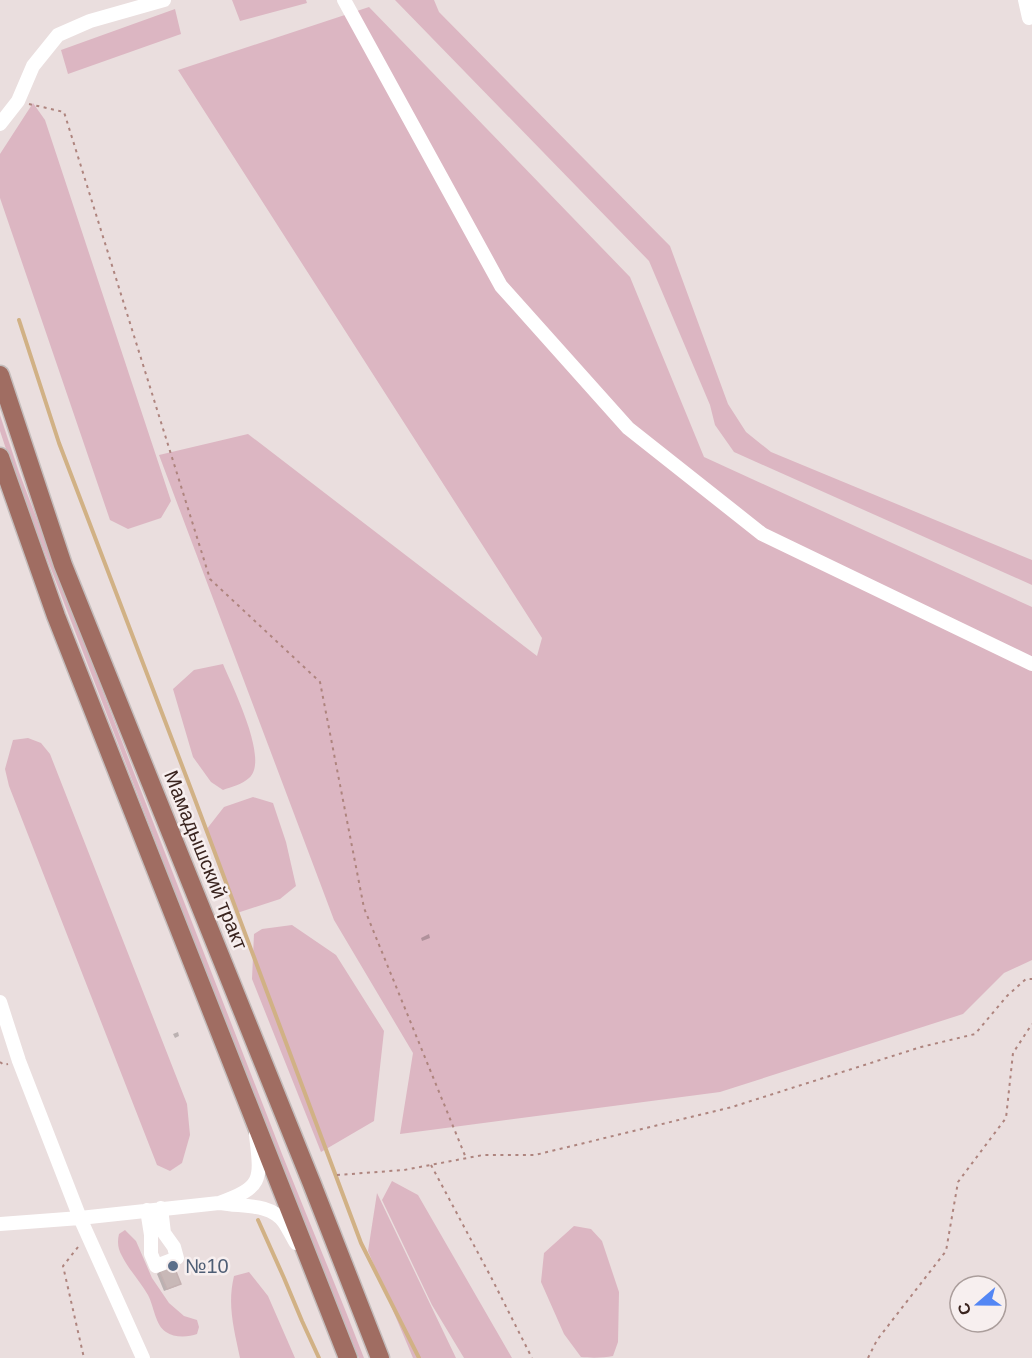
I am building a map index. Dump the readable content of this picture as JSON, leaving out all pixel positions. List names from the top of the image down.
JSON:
{
  "streets": {
    "main road": ["Мамадышский тракт"]
  },
  "places": ["№10"],
  "north": "left"
}
